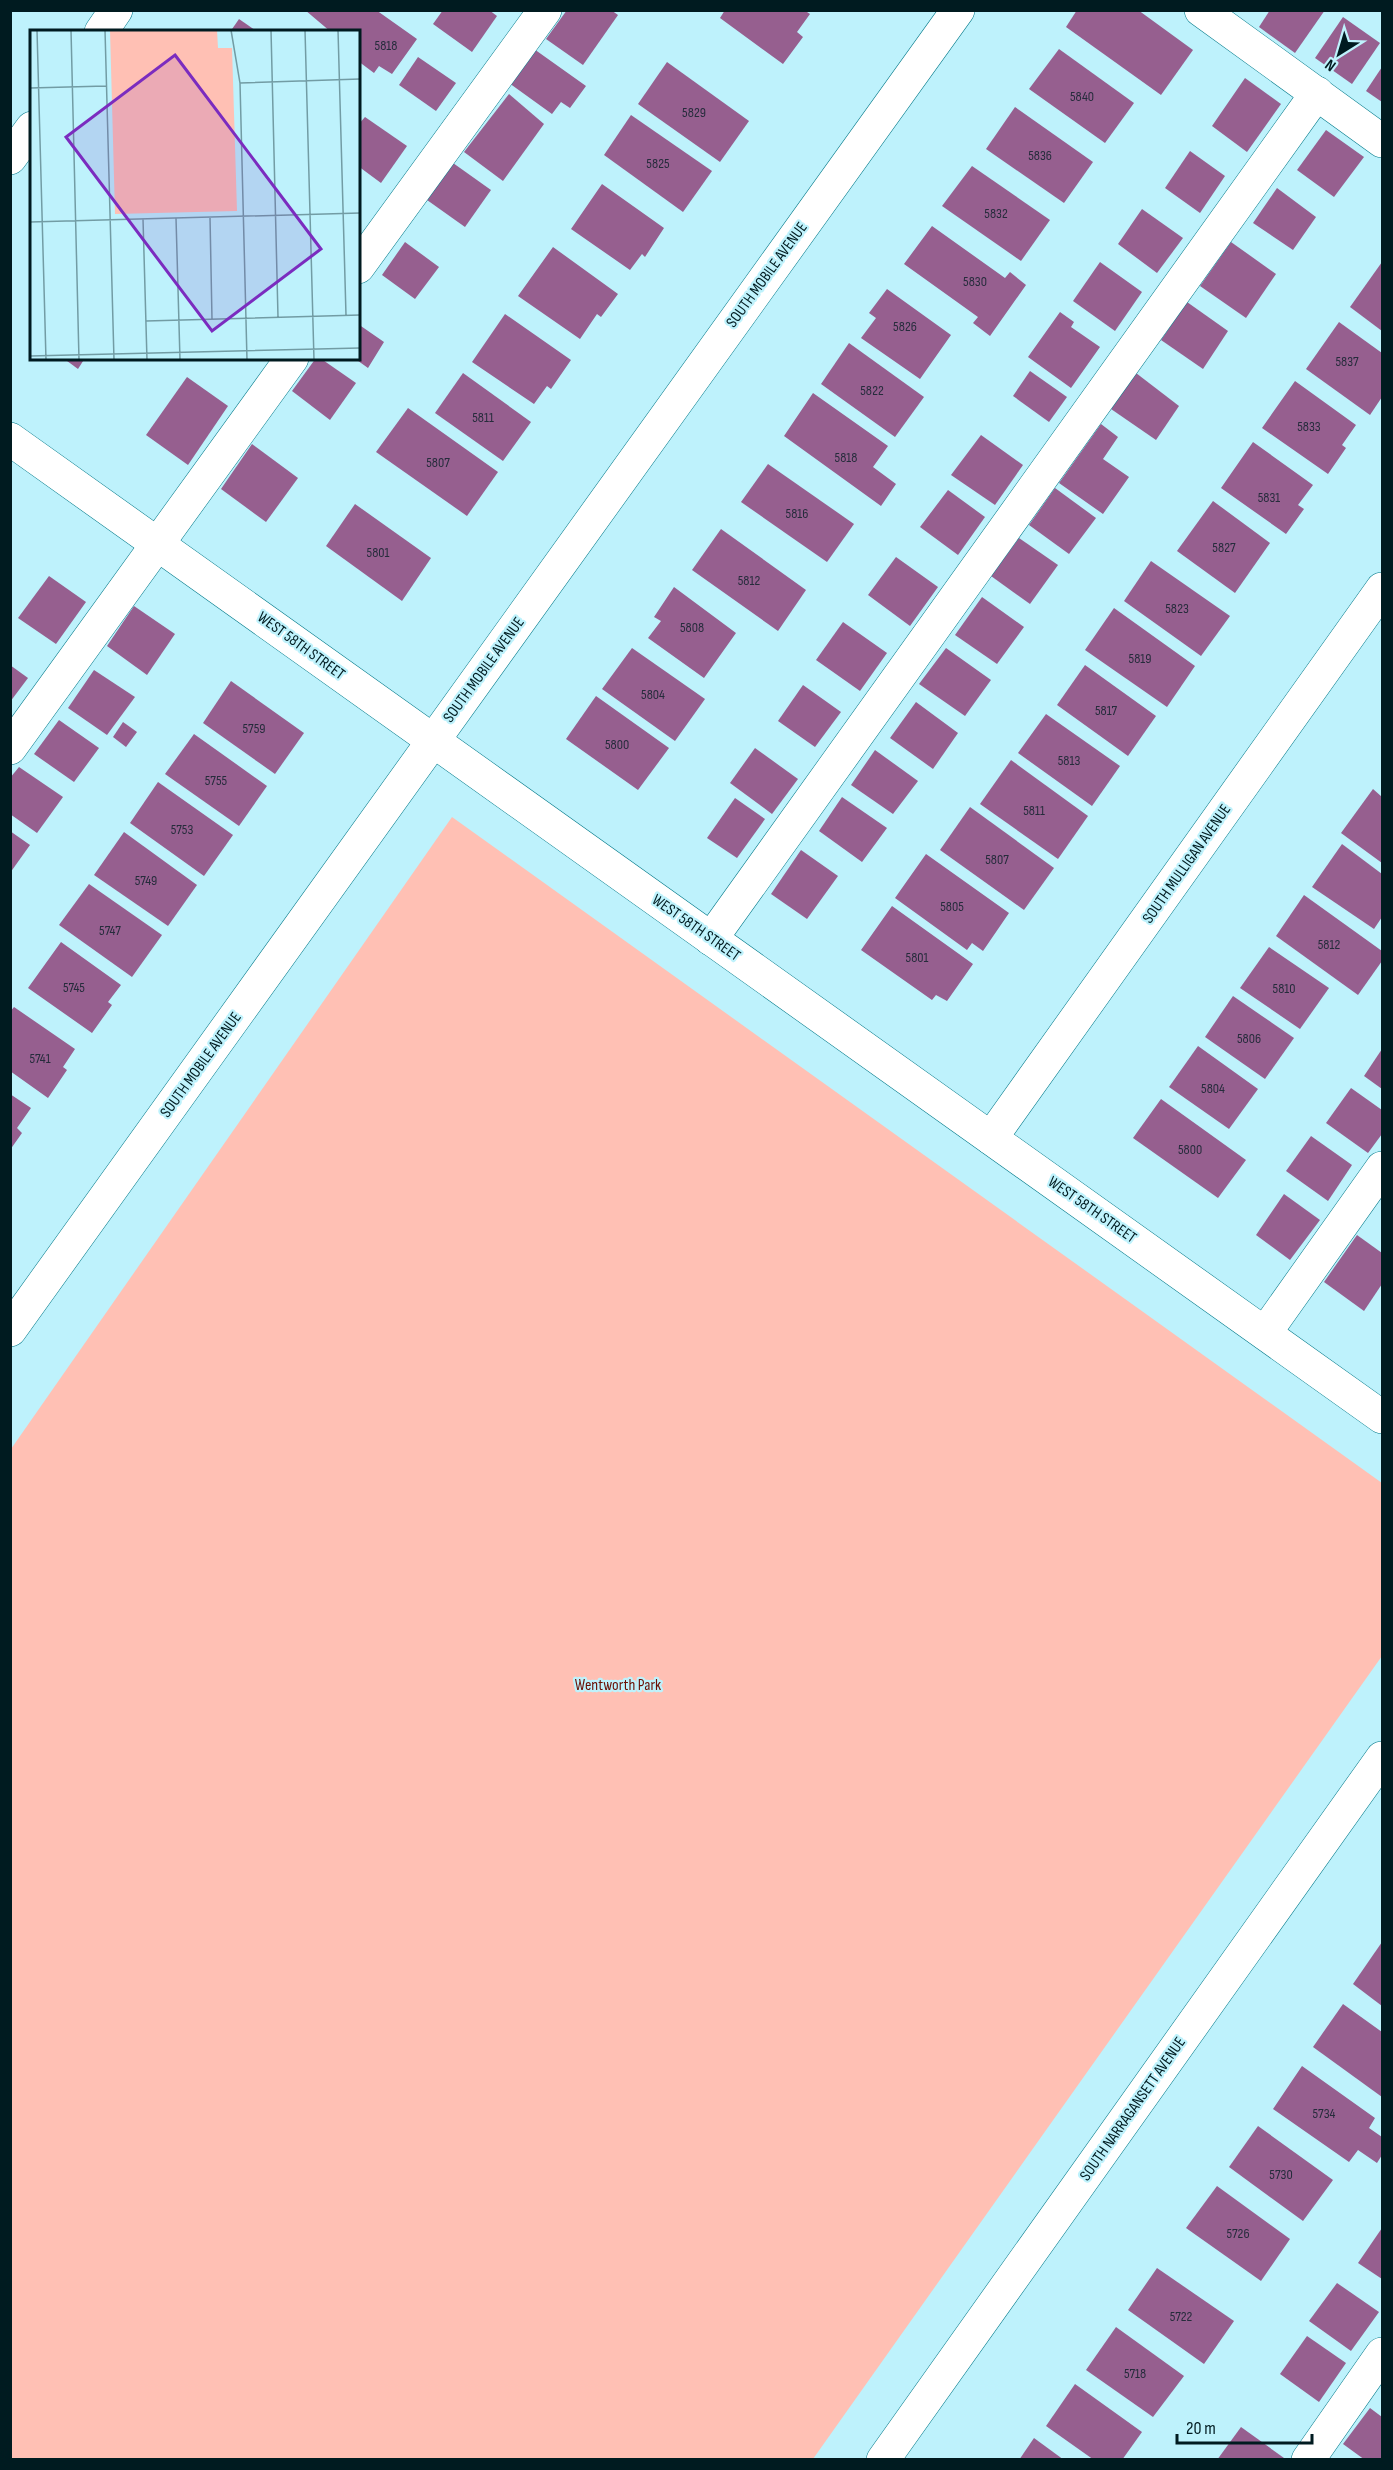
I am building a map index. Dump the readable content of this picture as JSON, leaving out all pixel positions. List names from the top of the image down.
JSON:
{
  "streets": {
    "street": [
      "SOUTH MOBILE AVENUE",
      "WEST 58TH STREET",
      "SOUTH MULLIGAN AVENUE",
      "SOUTH NARRAGANSETT AVENUE"
    ]
  },
  "crossings": [
    ["SOUTH MOBILE AVENUE", "WEST 58TH STREET"],
    ["WEST 58TH STREET", "SOUTH MULLIGAN AVENUE"]
  ],
  "parks": ["Wentworth Park"],
  "house_numbers": [
    "5818",
    "5840",
    "5829",
    "5836",
    "5825",
    "5832",
    "5830",
    "5826",
    "5837",
    "5822",
    "5811",
    "5833",
    "5818",
    "5807",
    "5831",
    "5816",
    "5827",
    "5801",
    "5812",
    "5823",
    "5808",
    "5819",
    "5804",
    "5817",
    "5759",
    "5800",
    "5813",
    "5755",
    "5811",
    "5753",
    "5807",
    "5749",
    "5805",
    "5747",
    "5812",
    "5801",
    "5745",
    "5810",
    "5806",
    "5741",
    "5804",
    "5800",
    "5734",
    "5730",
    "5726",
    "5722",
    "5718"
  ],
  "scale_bar": "20 m",
  "north": "bottom left"
}
